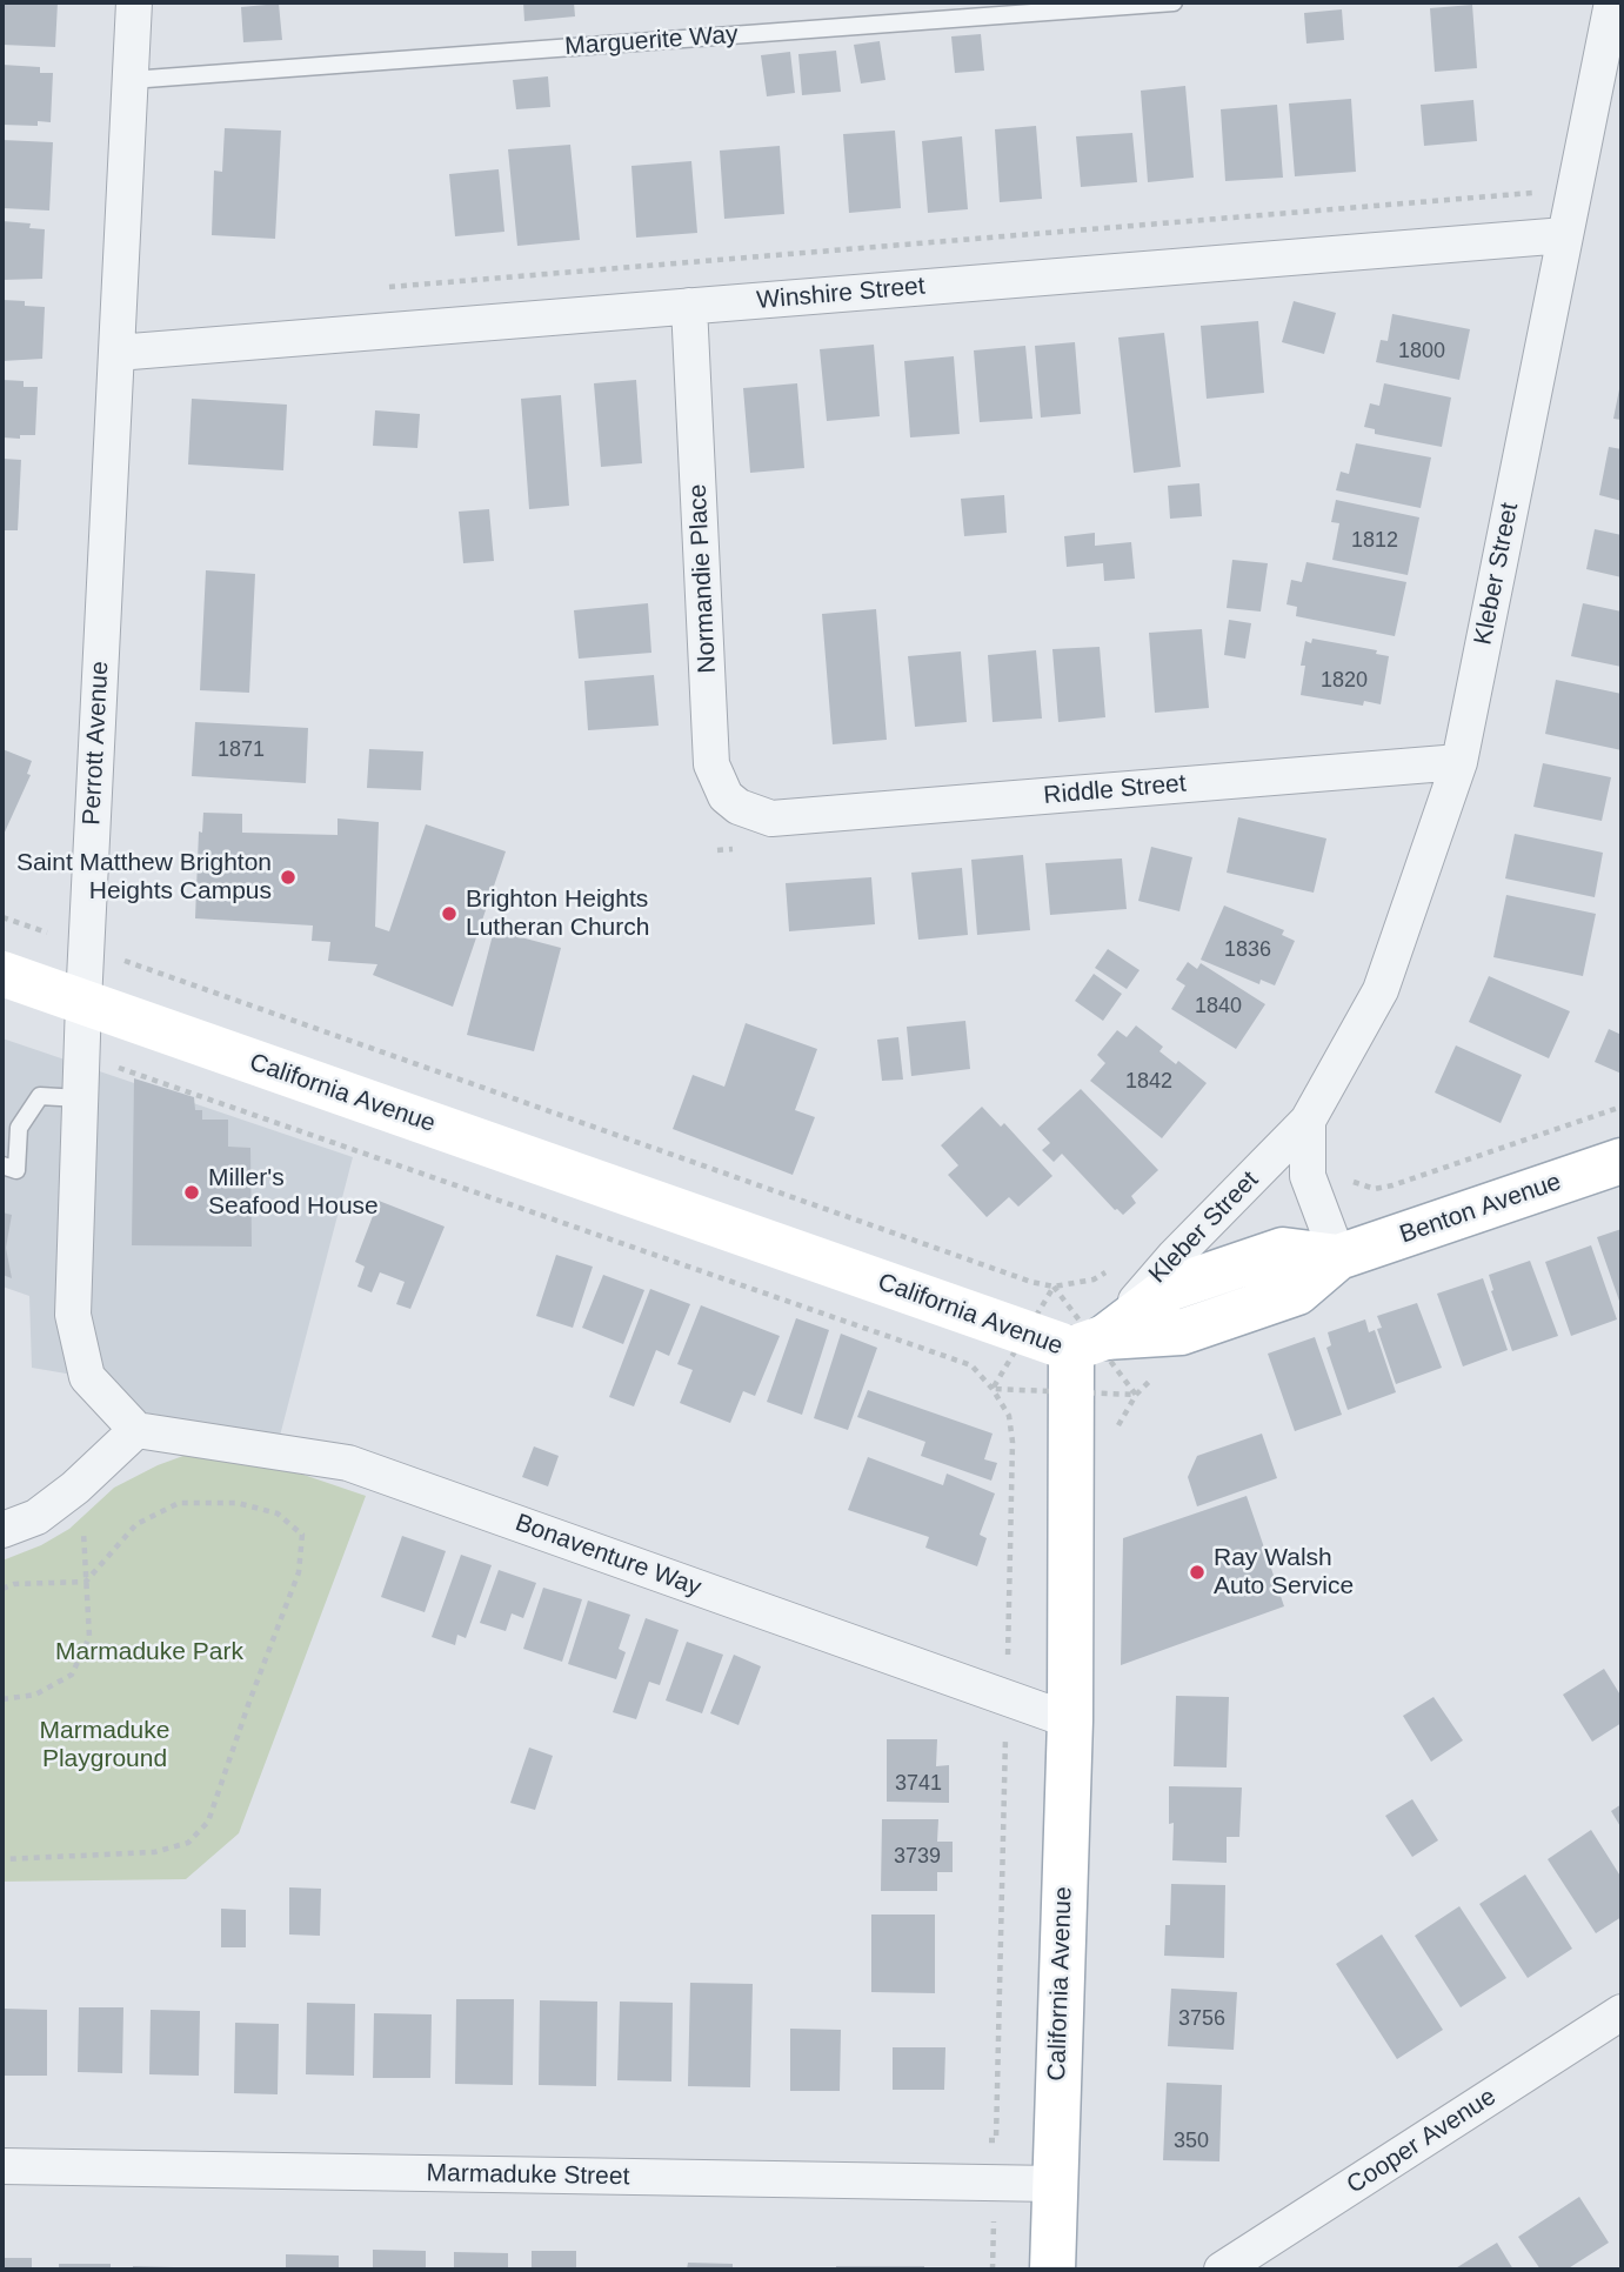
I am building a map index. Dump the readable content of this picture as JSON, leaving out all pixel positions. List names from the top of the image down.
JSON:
{
  "streets": {
    "main road": ["California Avenue", "Benton Avenue"],
    "street": [
      "Winshire Street",
      "Kleber Street",
      "Normandie Place",
      "Perrott Avenue",
      "Riddle Street",
      "Bonaventure Way",
      "Cooper Avenue",
      "Marmaduke Street"
    ],
    "lane": ["Marguerite Way"]
  },
  "crossings": [
    ["Marguerite Way", "Perrott Avenue"],
    ["Winshire Street", "Kleber Street"],
    ["Winshire Street", "Normandie Place"],
    ["Winshire Street", "Perrott Avenue"],
    ["Kleber Street", "Riddle Street"],
    ["Kleber Street", "California Avenue"],
    ["Kleber Street", "Benton Avenue"],
    ["Normandie Place", "Riddle Street"],
    ["Perrott Avenue", "California Avenue"],
    ["Perrott Avenue", "Bonaventure Way"],
    ["California Avenue", "Benton Avenue"],
    ["California Avenue", "Bonaventure Way"],
    ["California Avenue", "Marmaduke Street"]
  ],
  "parks": ["Marmaduke Park", "Marmaduke Playground"],
  "places": [
    "Saint Matthew Brighton Heights Campus",
    "Brighton Heights Lutheran Church",
    "Miller's Seafood House",
    "Ray Walsh Auto Service"
  ],
  "house_numbers": [
    "1800",
    "1812",
    "1820",
    "1871",
    "1836",
    "1840",
    "1842",
    "3741",
    "3739",
    "3756",
    "350"
  ]
}
